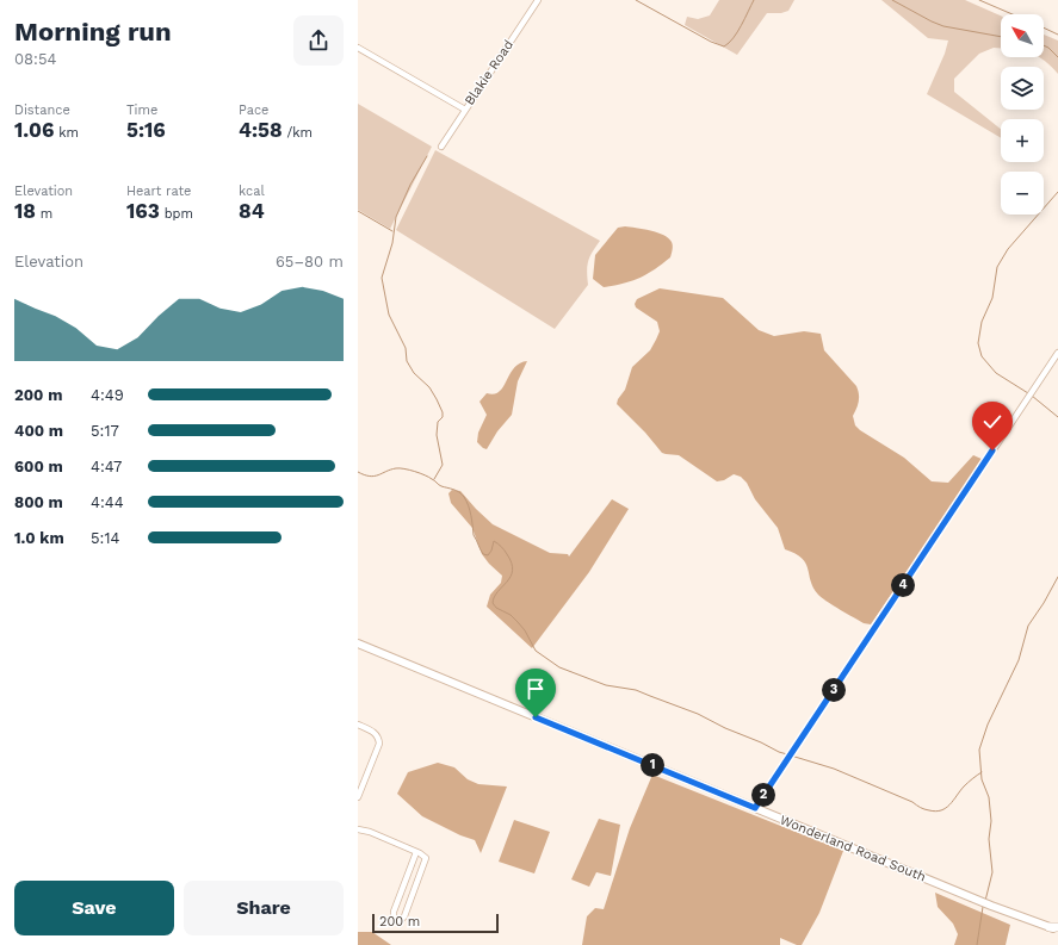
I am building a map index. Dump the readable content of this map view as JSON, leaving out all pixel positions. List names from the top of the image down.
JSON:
{
  "streets": {
    "main road": ["Wonderland Road South"],
    "street": ["Blakie Road"]
  },
  "scale_bar": "200 m",
  "north": "top left",
  "page": {
    "heading": ["Morning run", "08:54"],
    "map_buttons": ["+", "−"],
    "stats": [
      ["Distance", "1.06 km"],
      ["Time", "5:16"],
      ["Pace", "4:58 /km"],
      ["Elevation", "18 m"],
      ["Heart rate", "163 bpm"],
      ["kcal", "84"]
    ],
    "chart": ["Elevation", "65–80 m"],
    "list": [
      {
        "name": "200 m",
        "note": "4:49"
      },
      {
        "name": "400 m",
        "note": "5:17"
      },
      {
        "name": "600 m",
        "note": "4:47"
      },
      {
        "name": "800 m",
        "note": "4:44"
      },
      {
        "name": "1.0 km",
        "note": "5:14"
      }
    ],
    "pins": [
      "4",
      "3",
      "1",
      "2"
    ],
    "buttons": ["Save", "Share"],
    "scale": "200 m"
  }
}
